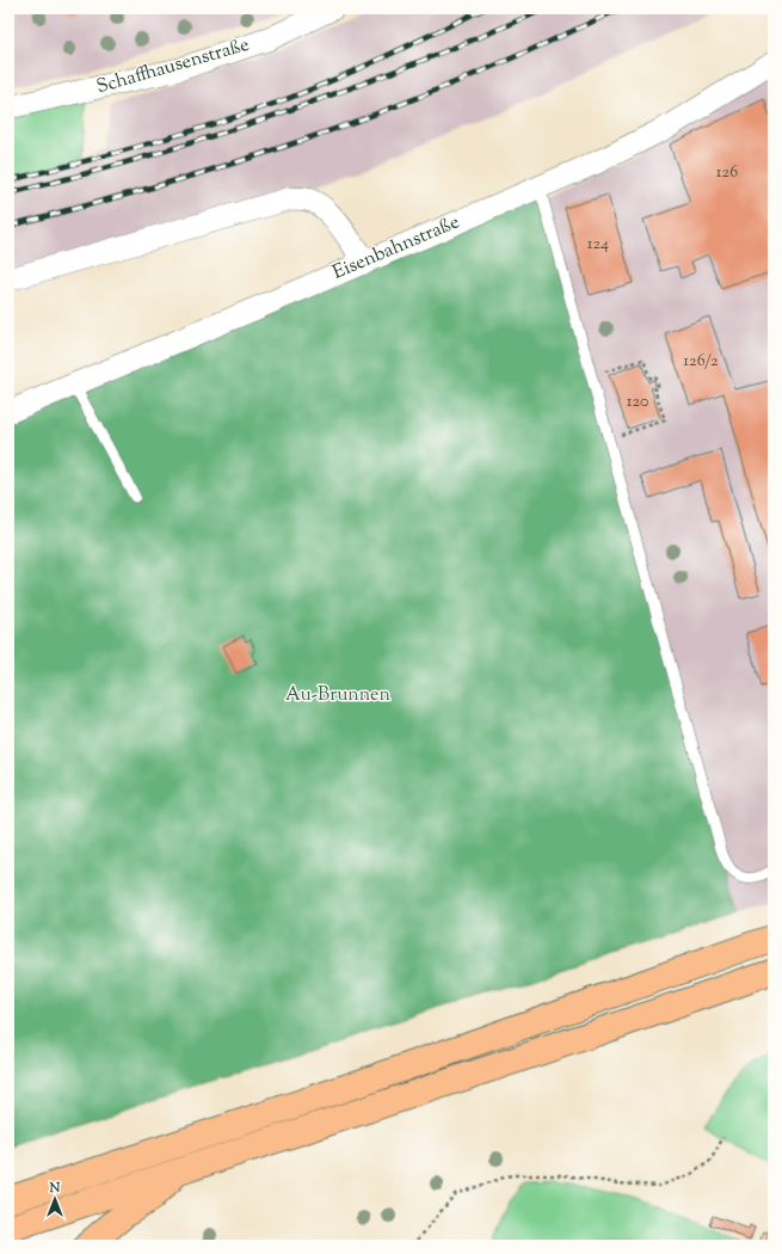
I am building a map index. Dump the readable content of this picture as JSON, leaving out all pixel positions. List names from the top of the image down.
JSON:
{
  "streets": {
    "street": ["Schaffhausenstraße", "Eisenbahnstraße"]
  },
  "parks": ["Au-Brunnen"],
  "house_numbers": [
    "126",
    "124",
    "126/2",
    "120"
  ],
  "north": "top"
}
